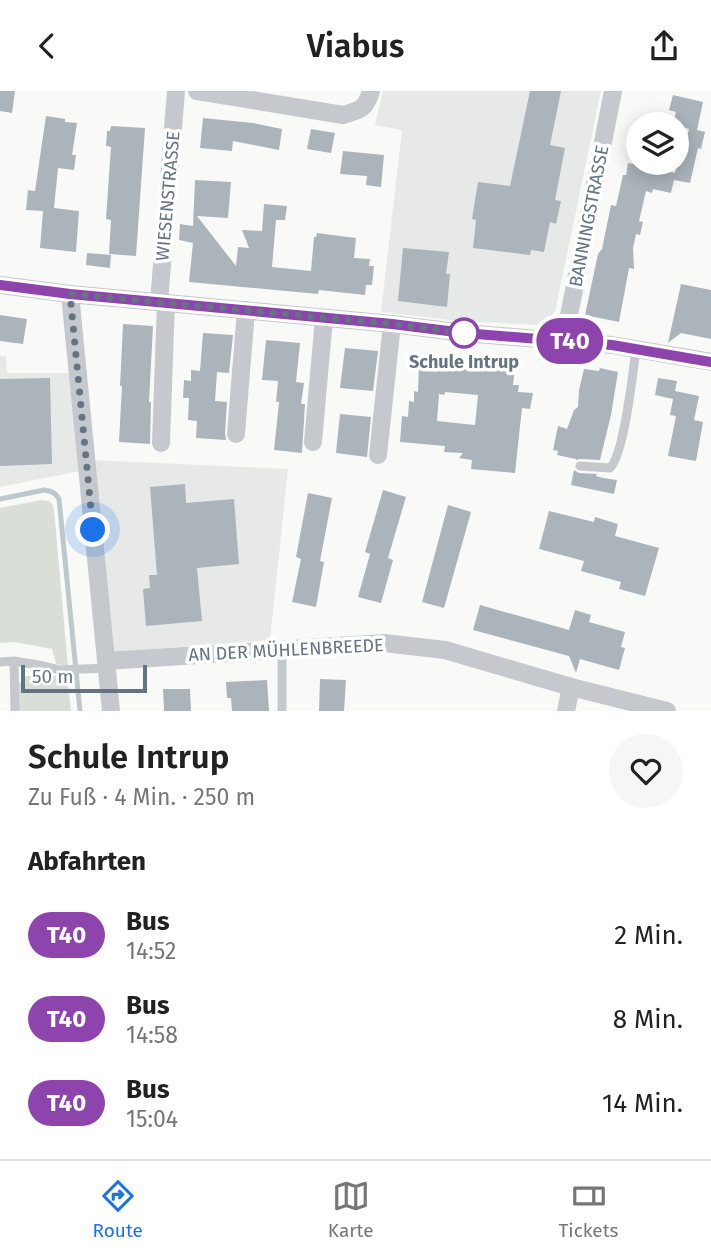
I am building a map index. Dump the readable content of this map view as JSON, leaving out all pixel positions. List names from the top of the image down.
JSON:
{
  "streets": {
    "street": ["WIESENSTRASSE", "BANNINGSTRASSE", "AN DER MÜHLENBREEDE"]
  },
  "places": ["Schule Intrup"],
  "lines": ["bus line T40"],
  "scale_bar": "50 m",
  "page": {
    "header": "Viabus",
    "on_map": "T40",
    "scale": "50 m",
    "heading": [
      ["Schule Intrup", "Zu Fuß · 4 Min. · 250 m"],
      "Abfahrten"
    ],
    "list": [
      {
        "mark": "T40",
        "name": "Bus",
        "note": "14:52",
        "value": "2 Min."
      },
      {
        "mark": "T40",
        "name": "Bus",
        "note": "14:58",
        "value": "8 Min."
      },
      {
        "mark": "T40",
        "name": "Bus",
        "note": "15:04",
        "value": "14 Min."
      }
    ],
    "tabs": ["Route", "Karte", "Tickets"]
  }
}
